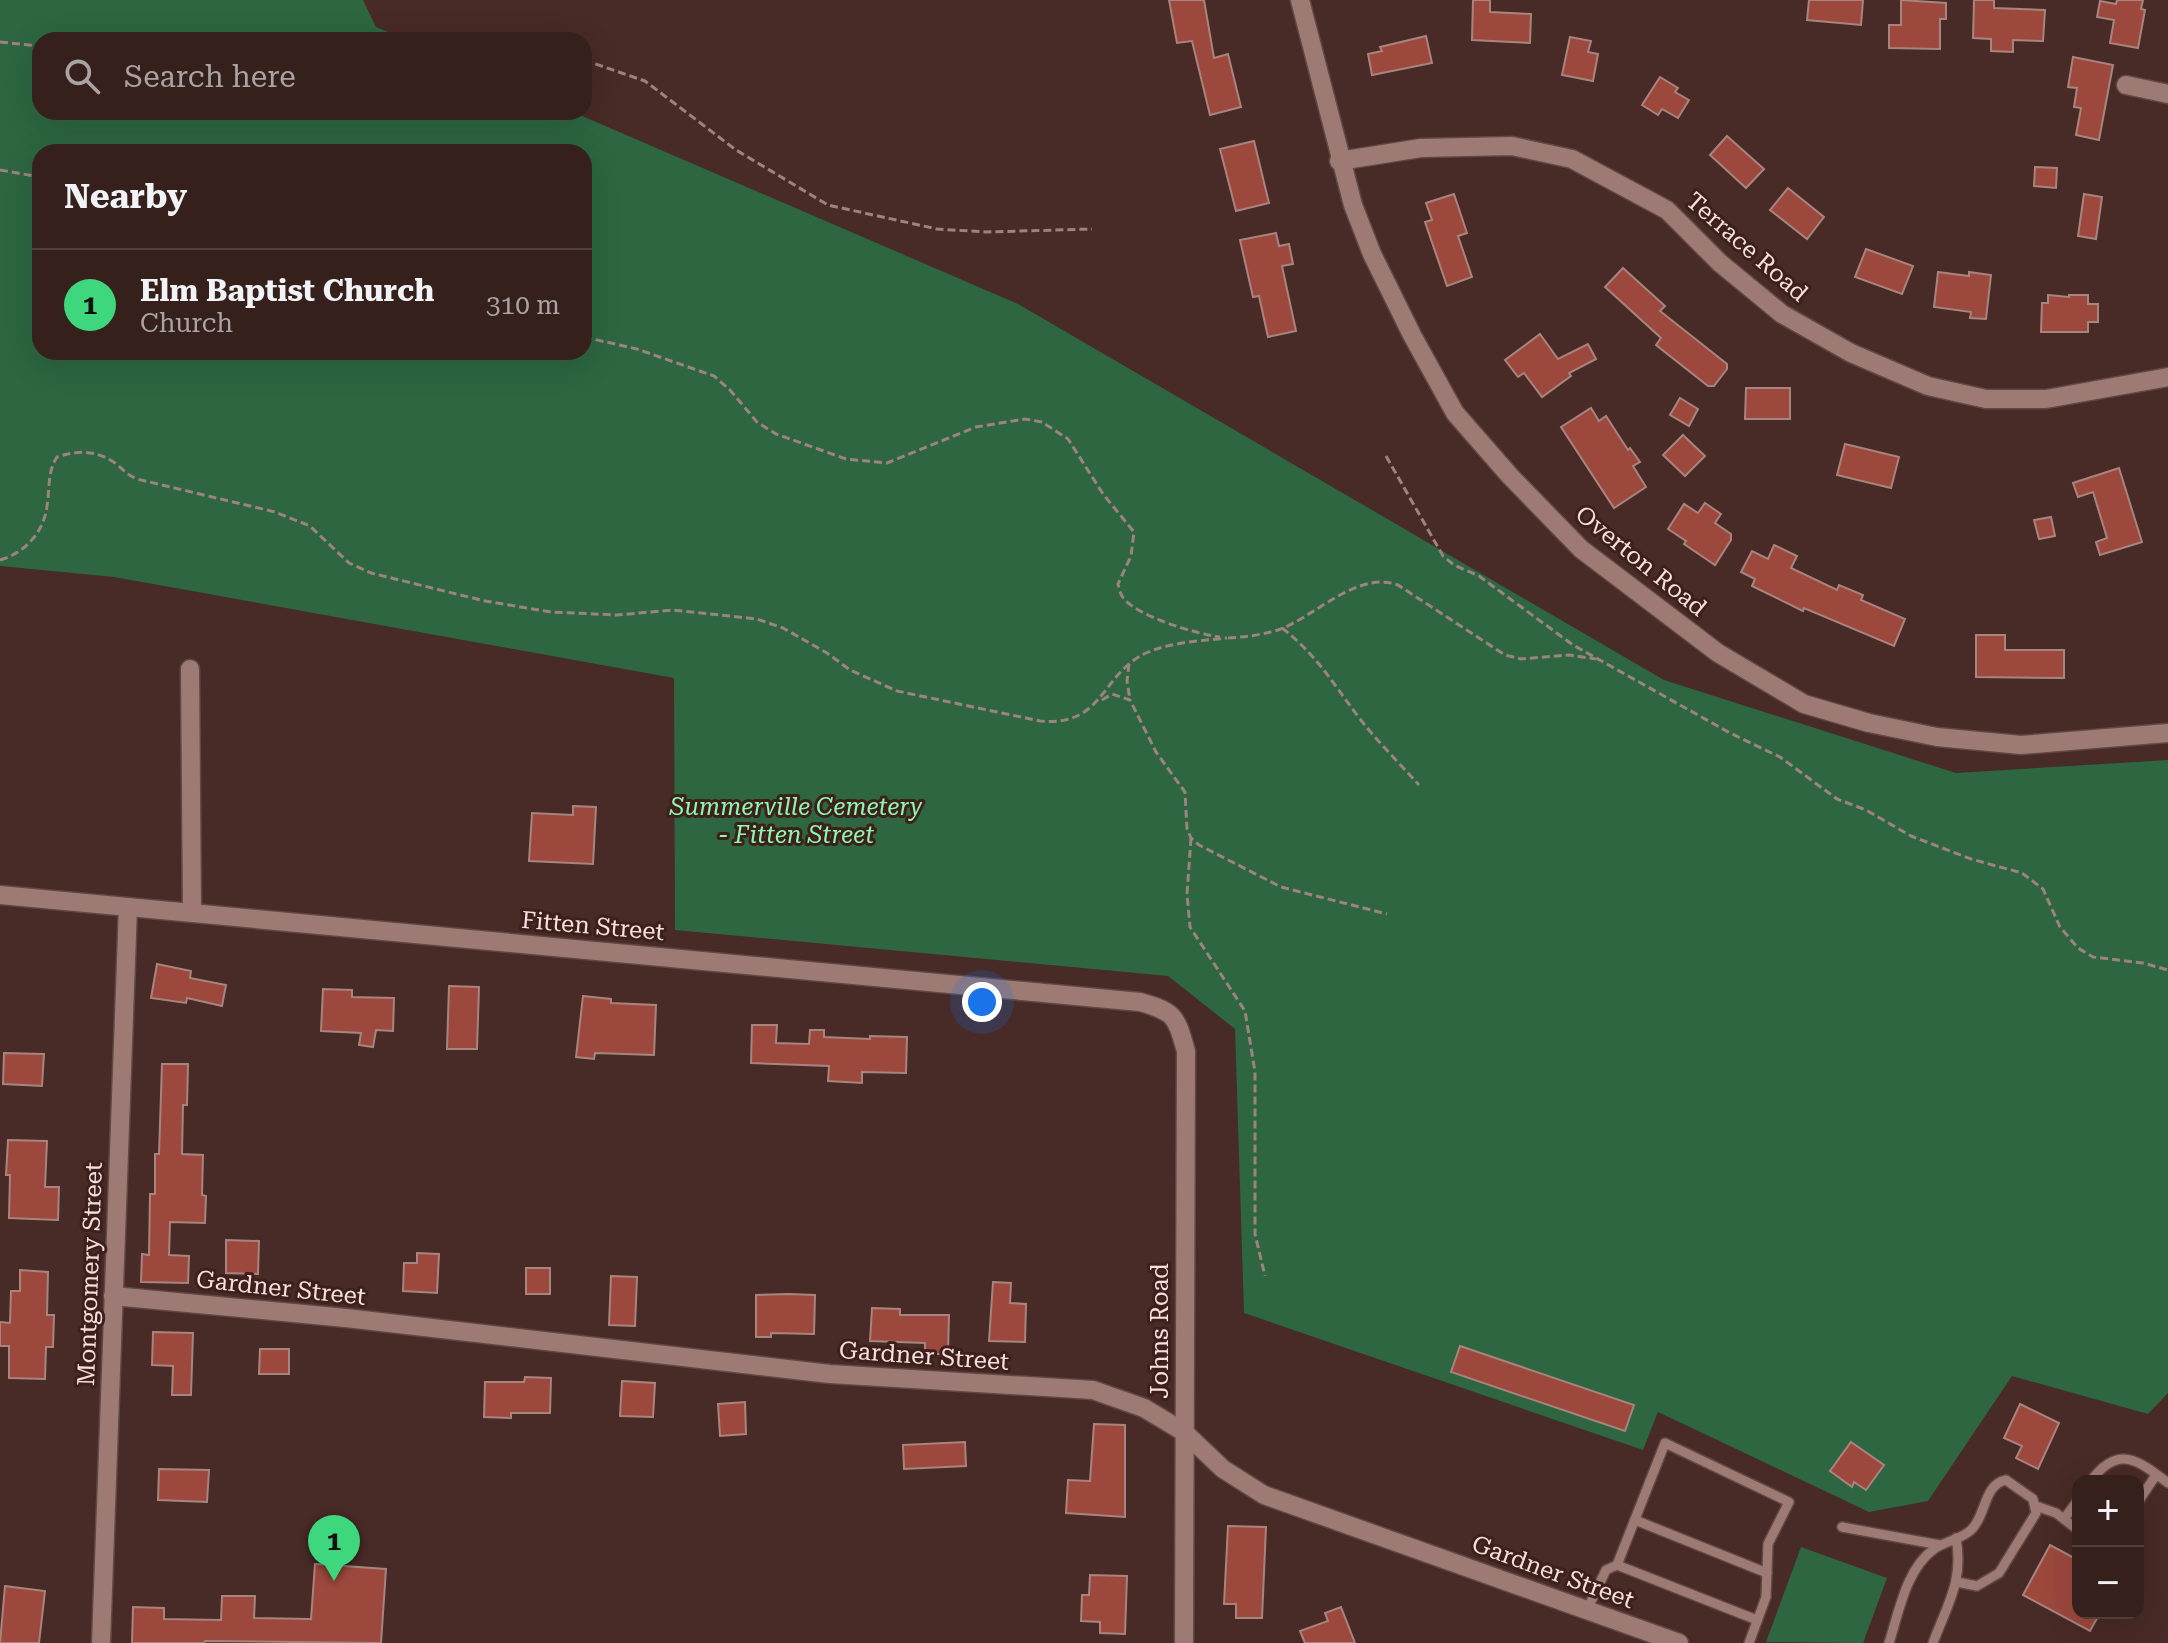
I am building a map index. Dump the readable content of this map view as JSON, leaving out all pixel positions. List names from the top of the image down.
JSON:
{
  "streets": {
    "street": [
      "Terrace Road",
      "Overton Road",
      "Fitten Street",
      "Montgomery Street",
      "Gardner Street",
      "Johns Road"
    ]
  },
  "crossings": [
    ["Terrace Road", "Overton Road"],
    ["Fitten Street", "Montgomery Street"],
    ["Fitten Street", "Johns Road"],
    ["Montgomery Street", "Gardner Street"],
    ["Gardner Street", "Johns Road"]
  ],
  "parks": ["Summerville Cemetery - Fitten Street"],
  "page": {
    "search": "Search here",
    "heading": "Nearby",
    "list": [
      {
        "mark": "1",
        "name": "Elm Baptist Church",
        "note": "Church",
        "value": "310 m"
      }
    ],
    "map_buttons": ["+", "−"],
    "pins": "1"
  }
}
